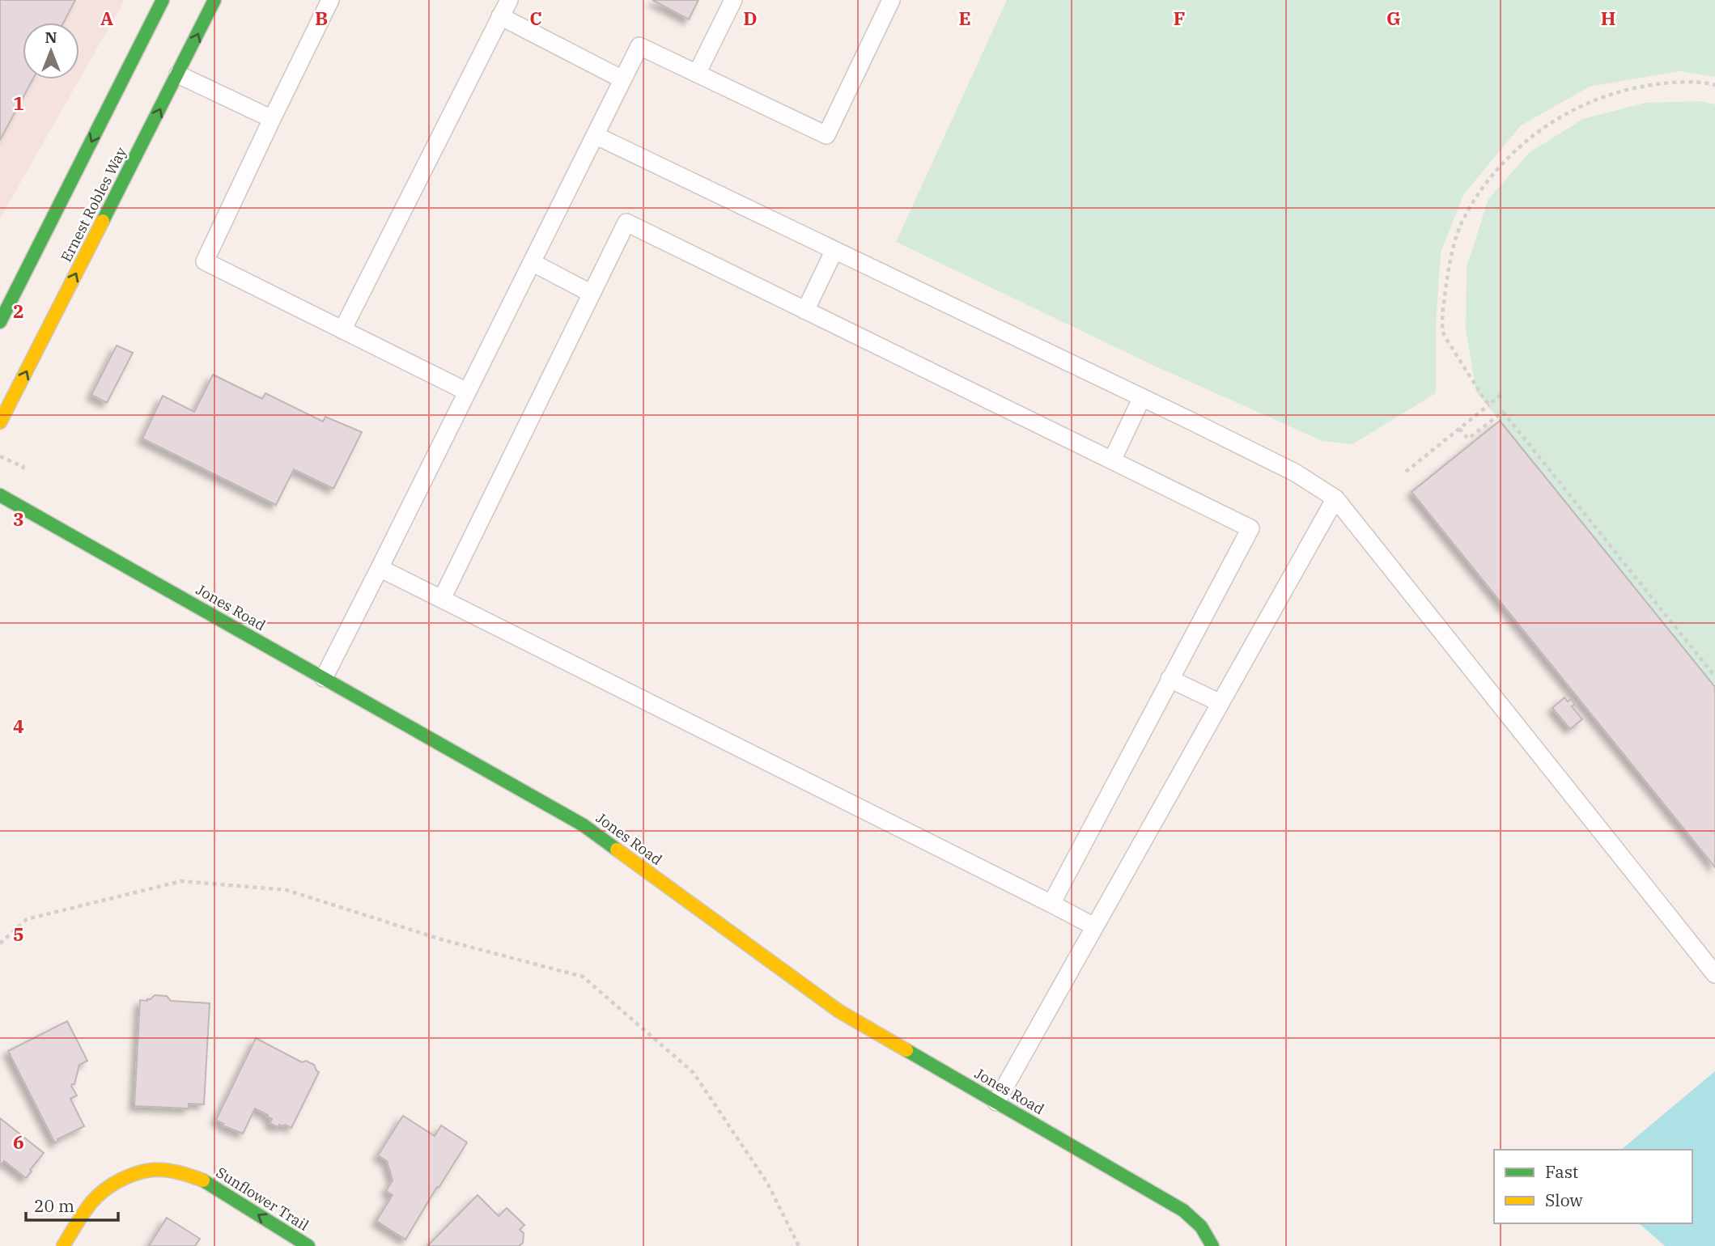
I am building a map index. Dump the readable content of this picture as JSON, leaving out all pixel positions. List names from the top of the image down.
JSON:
{
  "streets": {
    "street": ["Ernest Robles Way", "Jones Road", "Sunflower Trail"]
  },
  "one_way": ["Sunflower Trail"],
  "legend": ["Fast", "Slow"],
  "scale_bar": "20 m",
  "north": "top",
  "grid": {
    "columns": [
      "A",
      "B",
      "C",
      "D",
      "E",
      "F",
      "G",
      "H"
    ],
    "rows": [
      "1",
      "2",
      "3",
      "4",
      "5",
      "6"
    ]
  }
}
